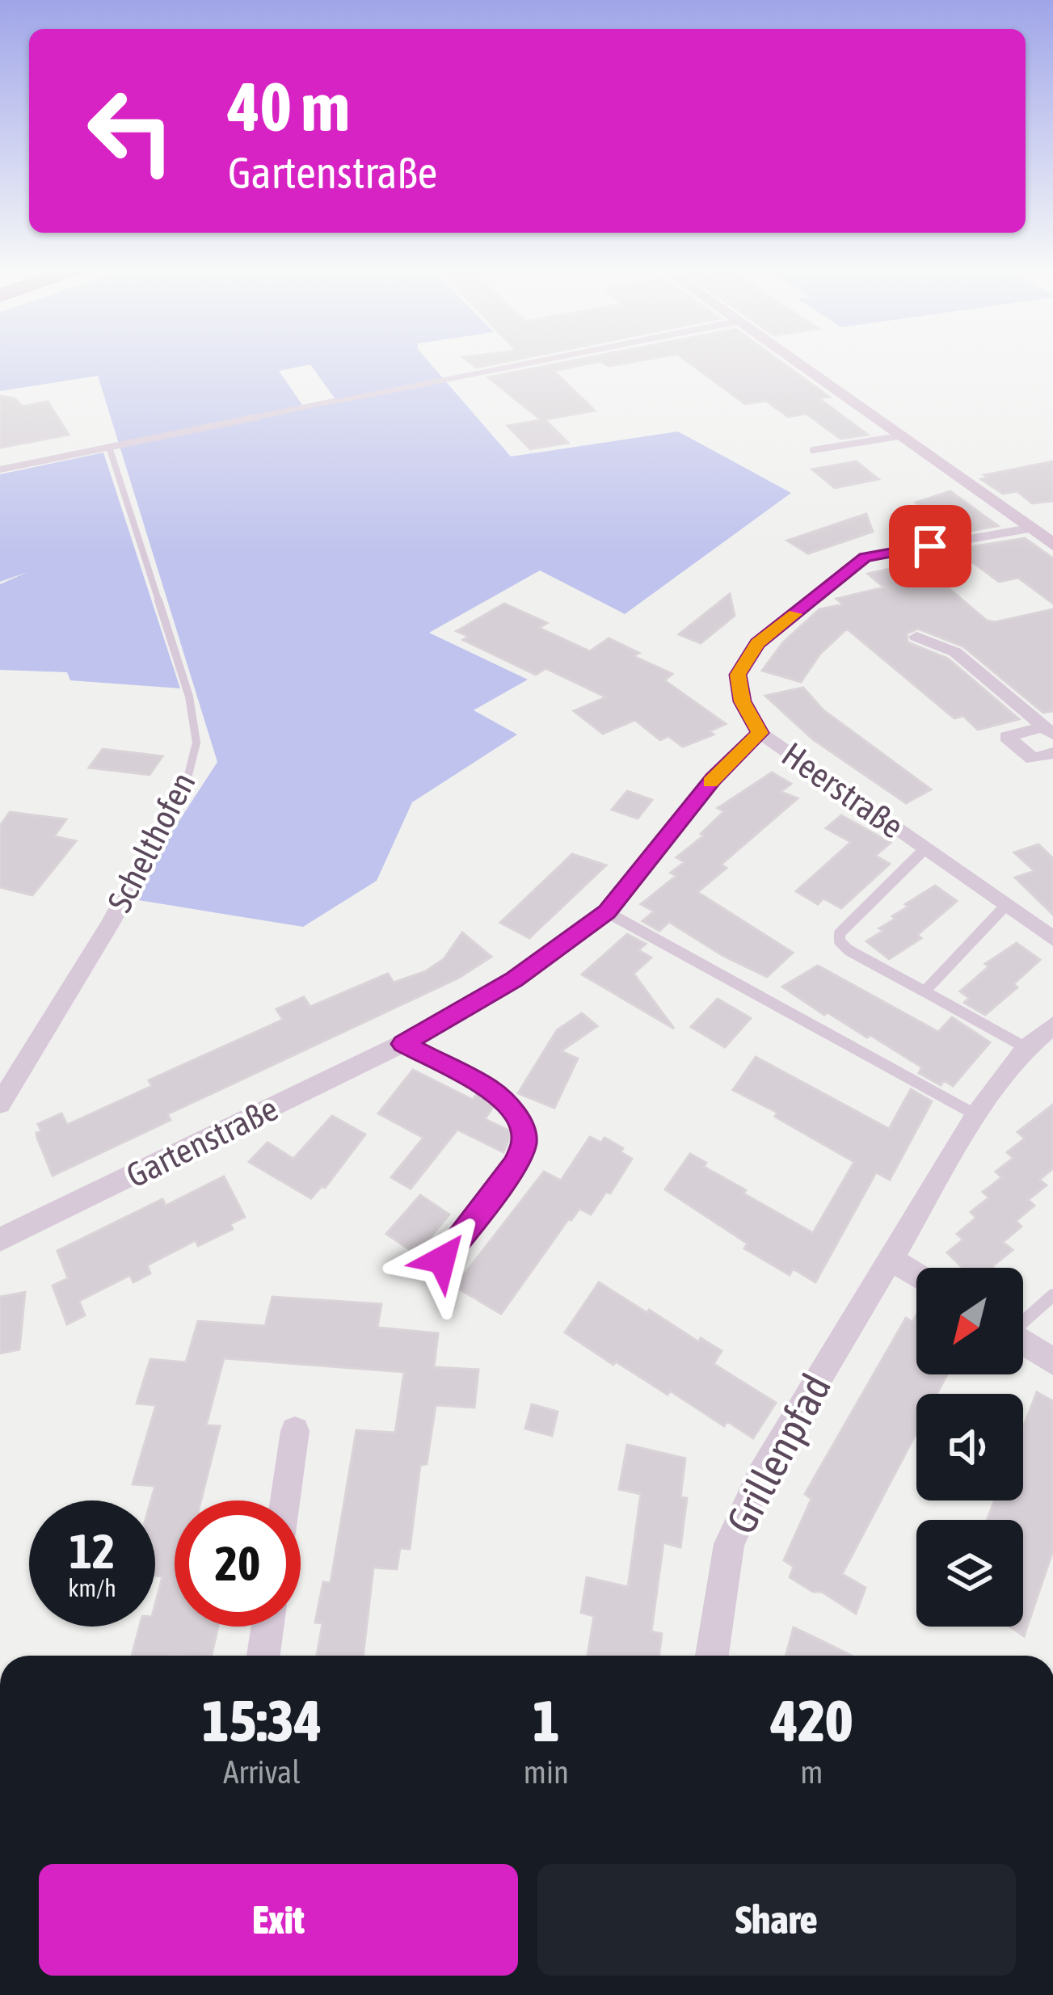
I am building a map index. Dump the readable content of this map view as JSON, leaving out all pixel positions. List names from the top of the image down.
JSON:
{
  "streets": {
    "street": [
      "Heerstraße",
      "Schelthofen",
      "Gartenstraße",
      "Grillenpfad"
    ]
  },
  "crossings": [
    ["Heerstraße", "Gartenstraße"],
    ["Heerstraße", "Grillenpfad"]
  ],
  "north": "bottom left",
  "page": {
    "turn": ["40 m", "Gartenstraße"],
    "speed": "12 km/h",
    "limit": "20",
    "eta": [
      "15:34",
      "Arrival",
      "1",
      "min",
      "420",
      "m"
    ],
    "buttons": ["Exit", "Share"]
  }
}
